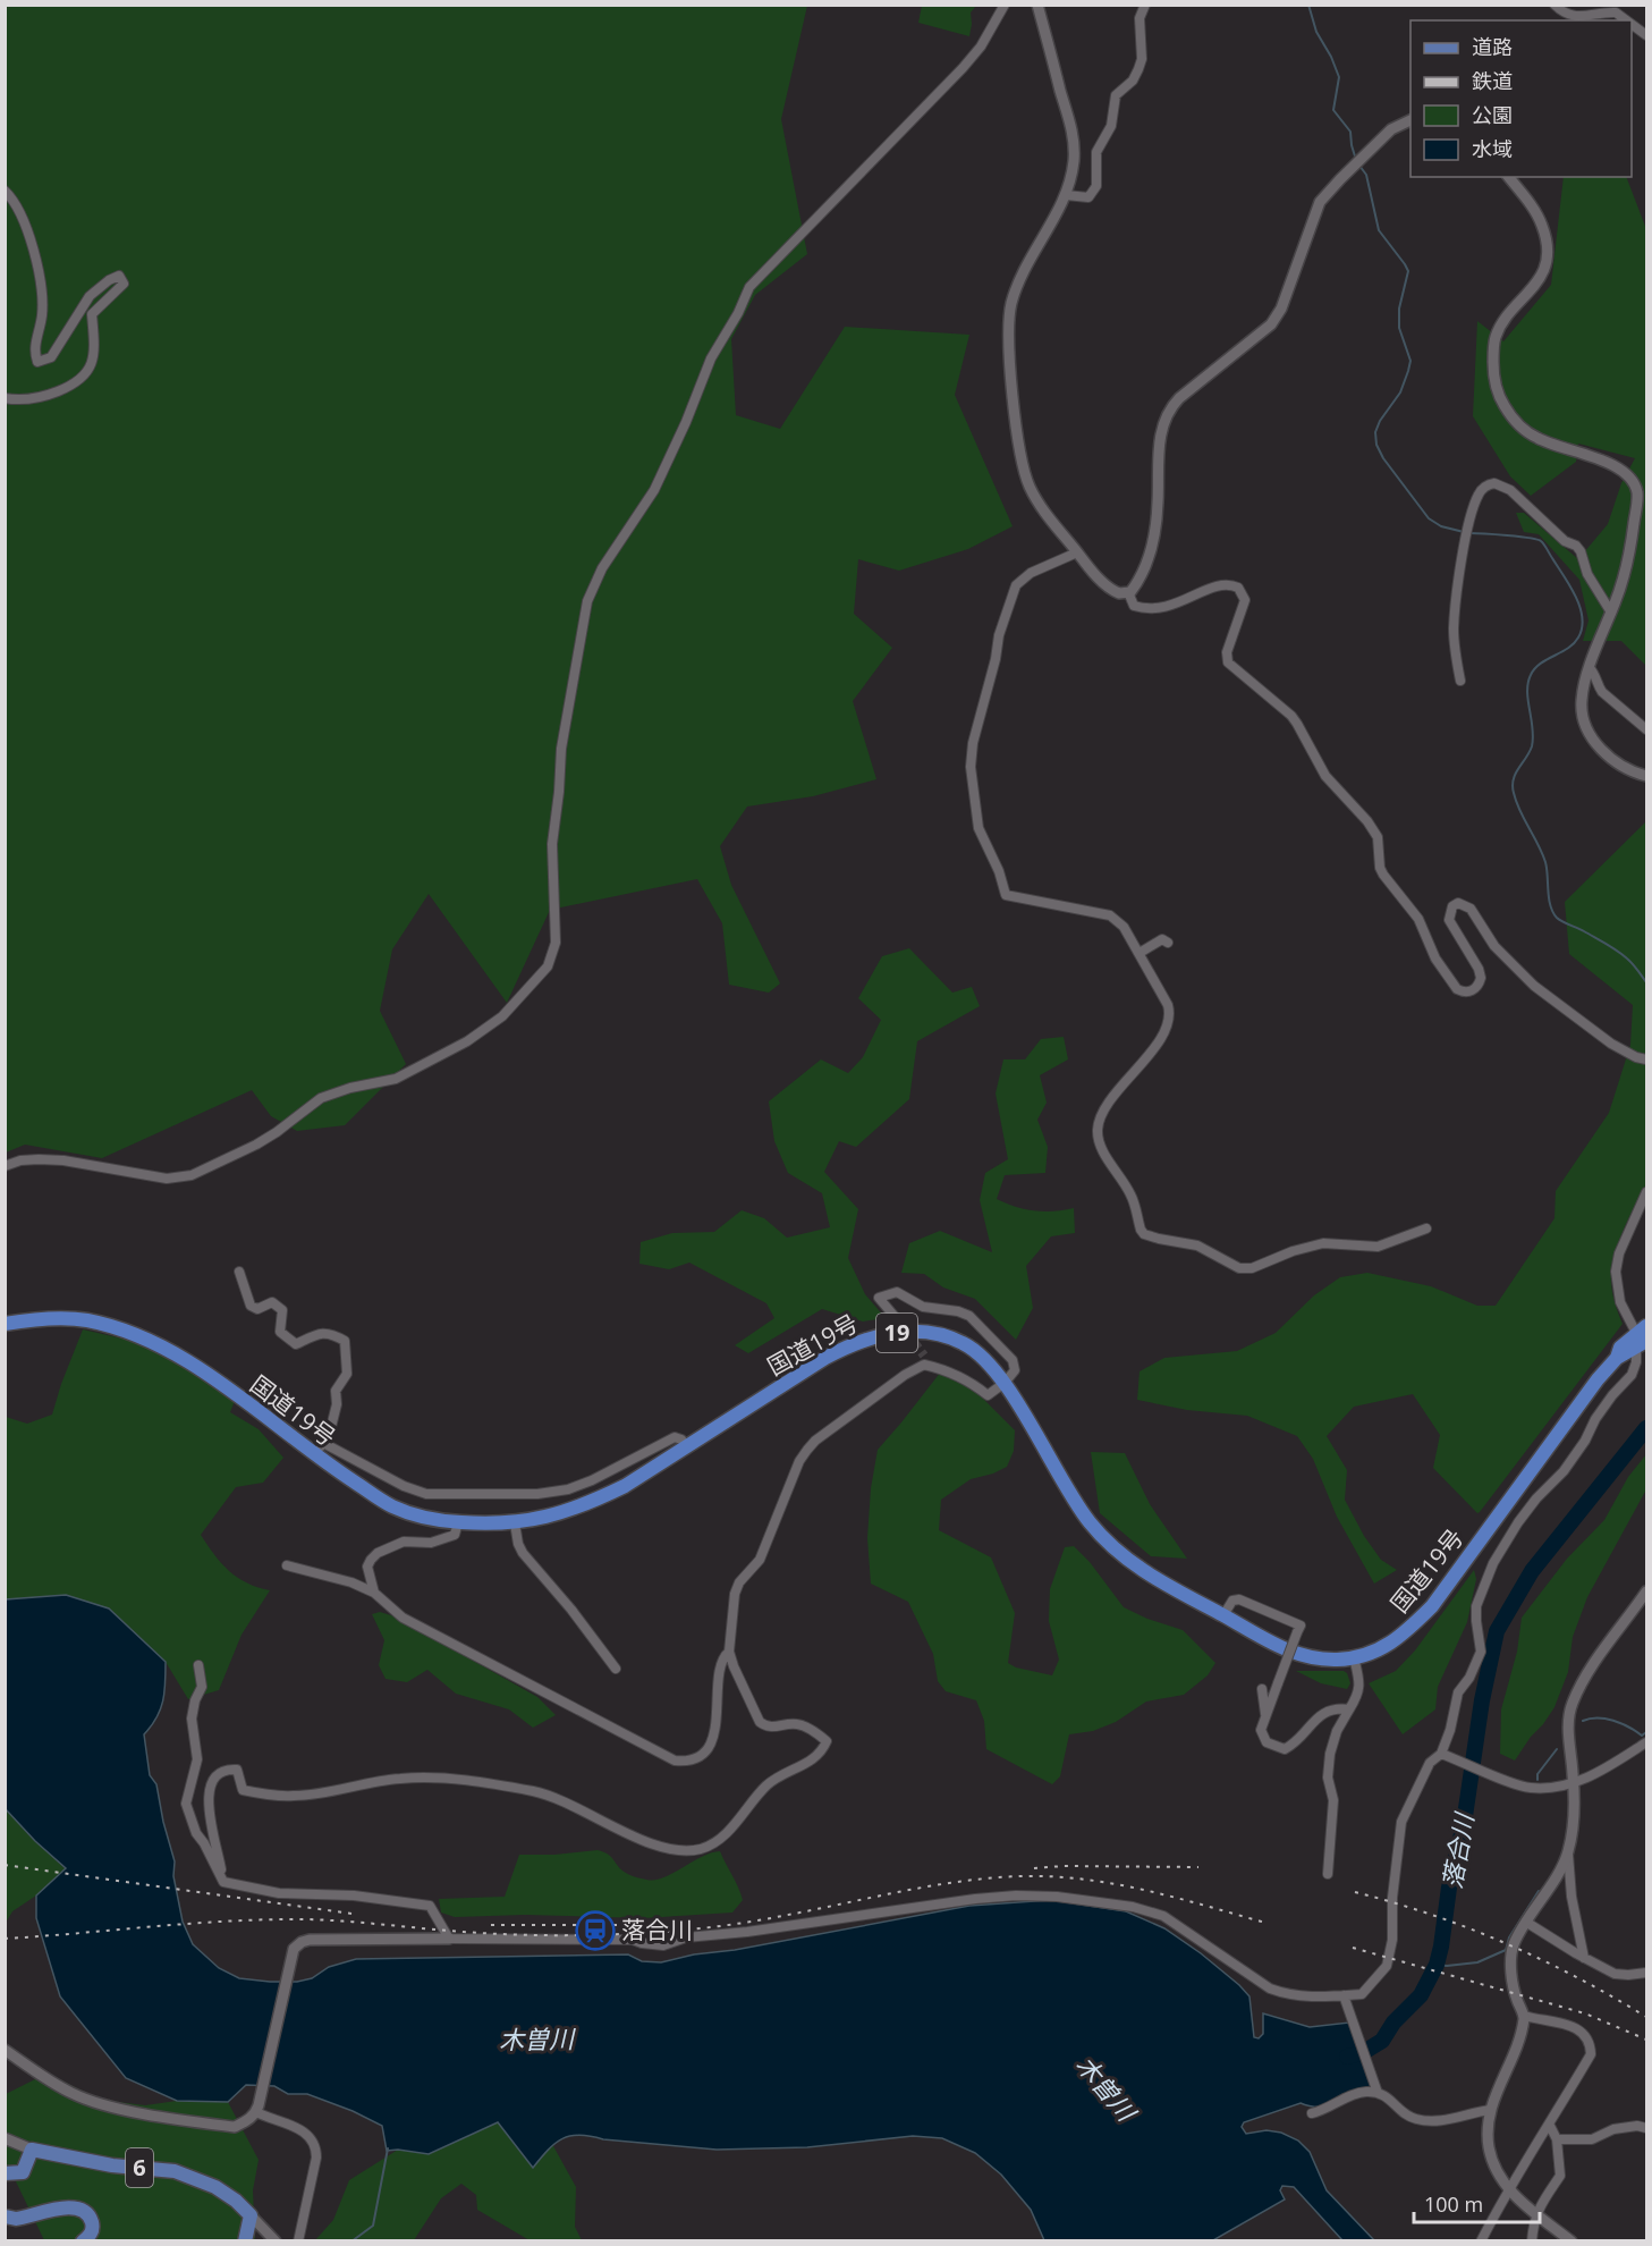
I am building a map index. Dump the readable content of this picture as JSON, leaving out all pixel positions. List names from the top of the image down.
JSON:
{
  "streets": {
    "highway": ["19", "国道19号"],
    "main road": ["6"]
  },
  "water": ["落合川", "木曽川"],
  "places": {
    "station": ["落合川"]
  },
  "legend": [
    "道路",
    "鉄道",
    "公園",
    "水域"
  ],
  "scale_bar": "100 m"
}
